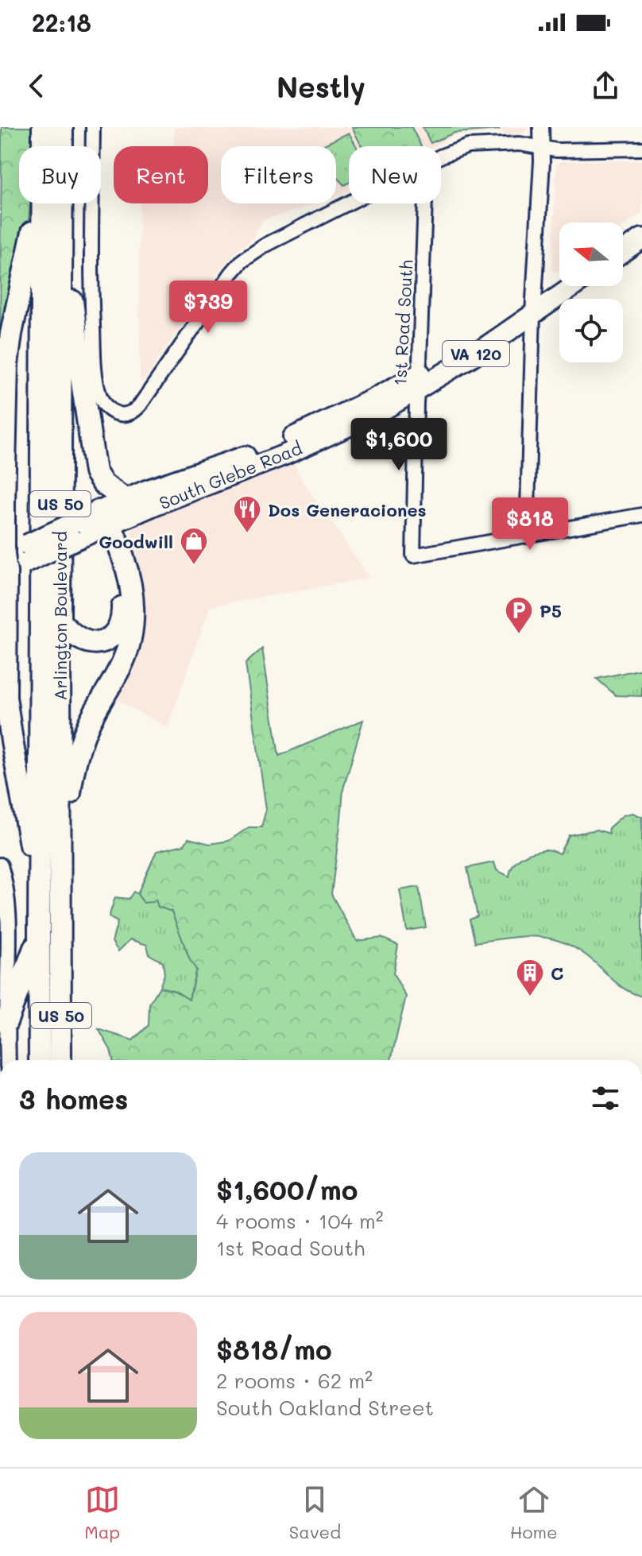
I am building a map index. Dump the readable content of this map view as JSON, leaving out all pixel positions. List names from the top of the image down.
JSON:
{
  "streets": {
    "highway": ["US 50", "Arlington Boulevard"],
    "main road": ["VA 120", "South Glebe Road"],
    "street": ["1st Road South"]
  },
  "crossings": [
    ["1st Road South", "South Glebe Road"]
  ],
  "places": {
    "restaurant": ["Dos Generaciones"],
    "shop": ["Goodwill"],
    "parking": ["P5"],
    "building": ["C"]
  },
  "north": "left",
  "page": {
    "status": "22:18",
    "header": "Nestly",
    "chip": [
      "Buy",
      "Rent",
      "Filters",
      "New"
    ],
    "price": ["$739", "$1,600", "$818"],
    "heading": "3 homes",
    "list": [
      {
        "name": "$1,600/mo",
        "note": "4 rooms · 104 m² · 1st Road South"
      },
      {
        "name": "$818/mo",
        "note": "2 rooms · 62 m² · South Oakland Street"
      }
    ],
    "tabs": ["Map", "Saved", "Home"]
  }
}
